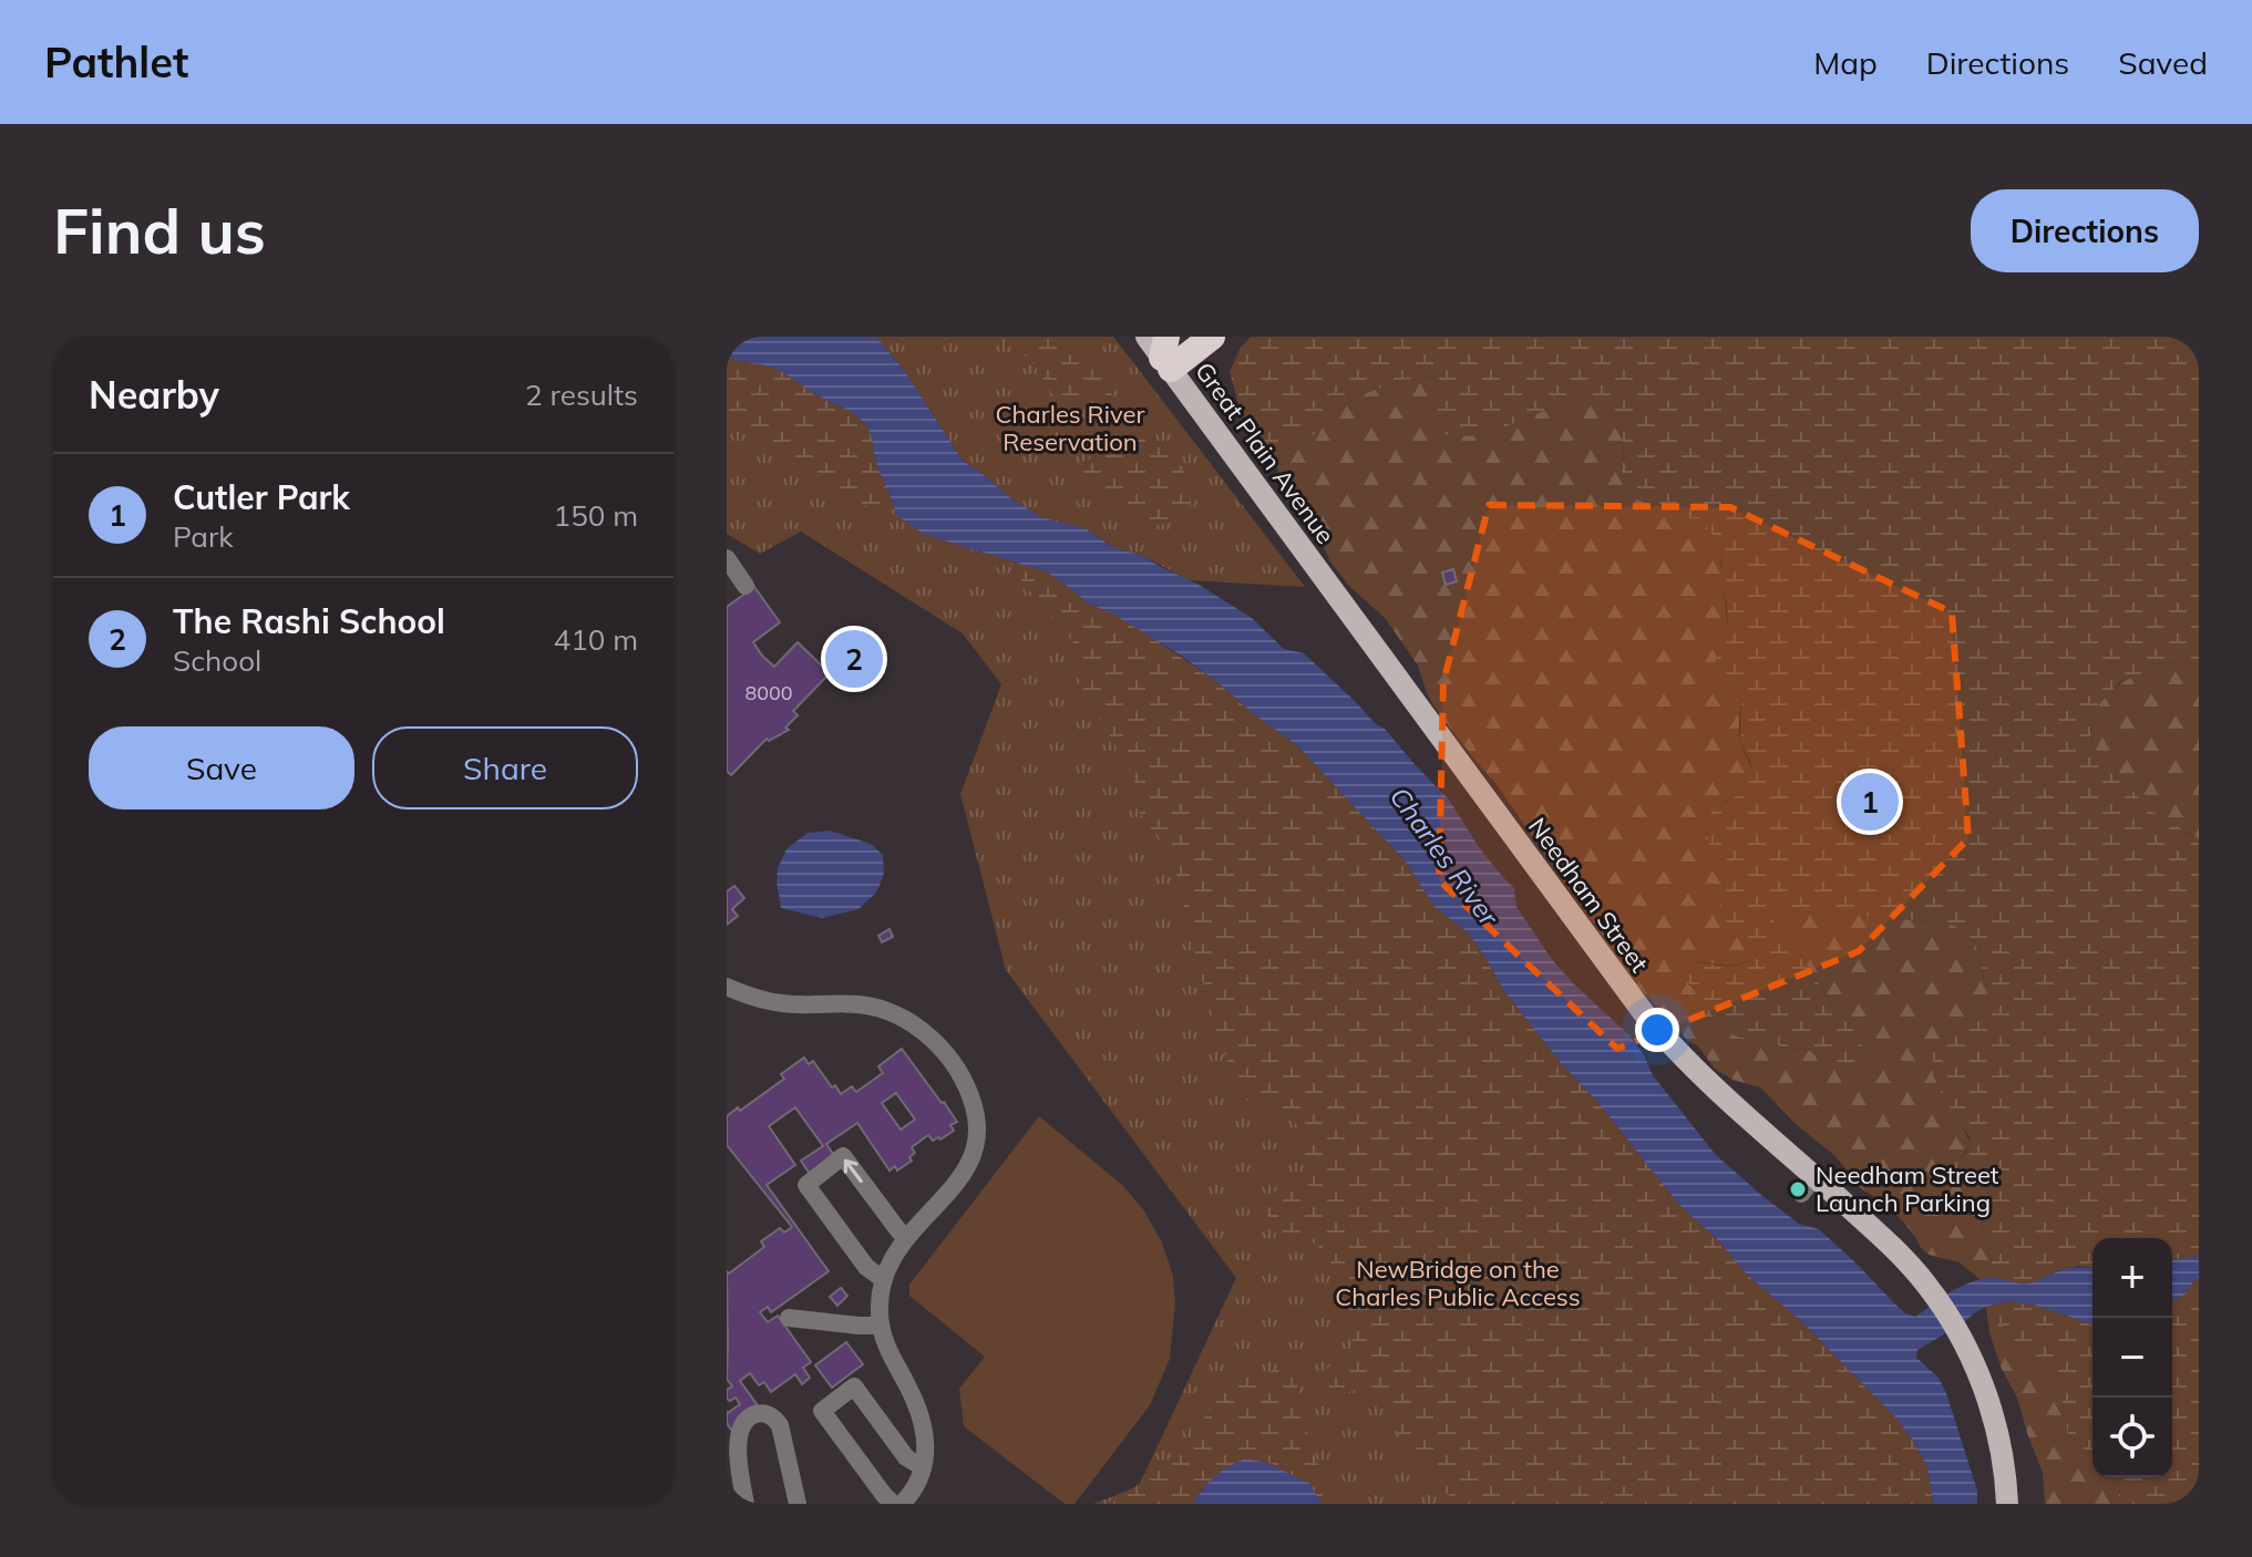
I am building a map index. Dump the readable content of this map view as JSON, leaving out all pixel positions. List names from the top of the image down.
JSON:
{
  "streets": {
    "main road": ["Great Plain Avenue", "Needham Street"]
  },
  "crossings": [
    ["Great Plain Avenue", "Needham Street"]
  ],
  "water": ["Charles River"],
  "parks": ["Charles River Reservation", "NewBridge on the Charles Public Access"],
  "places": ["Needham Street Launch Parking"],
  "house_numbers": ["8000"],
  "page": {
    "header": "Pathlet",
    "nav": ["Map", "Directions", "Saved"],
    "buttons": [
      "Directions",
      ["Save", "Share"]
    ],
    "title": "Find us",
    "heading": ["Nearby", "2 results"],
    "list": [
      {
        "mark": "1",
        "name": "Cutler Park",
        "note": "Park",
        "value": "150 m"
      },
      {
        "mark": "2",
        "name": "The Rashi School",
        "note": "School",
        "value": "410 m"
      }
    ],
    "pins": ["2", "1"],
    "map_buttons": ["+", "−"]
  }
}
